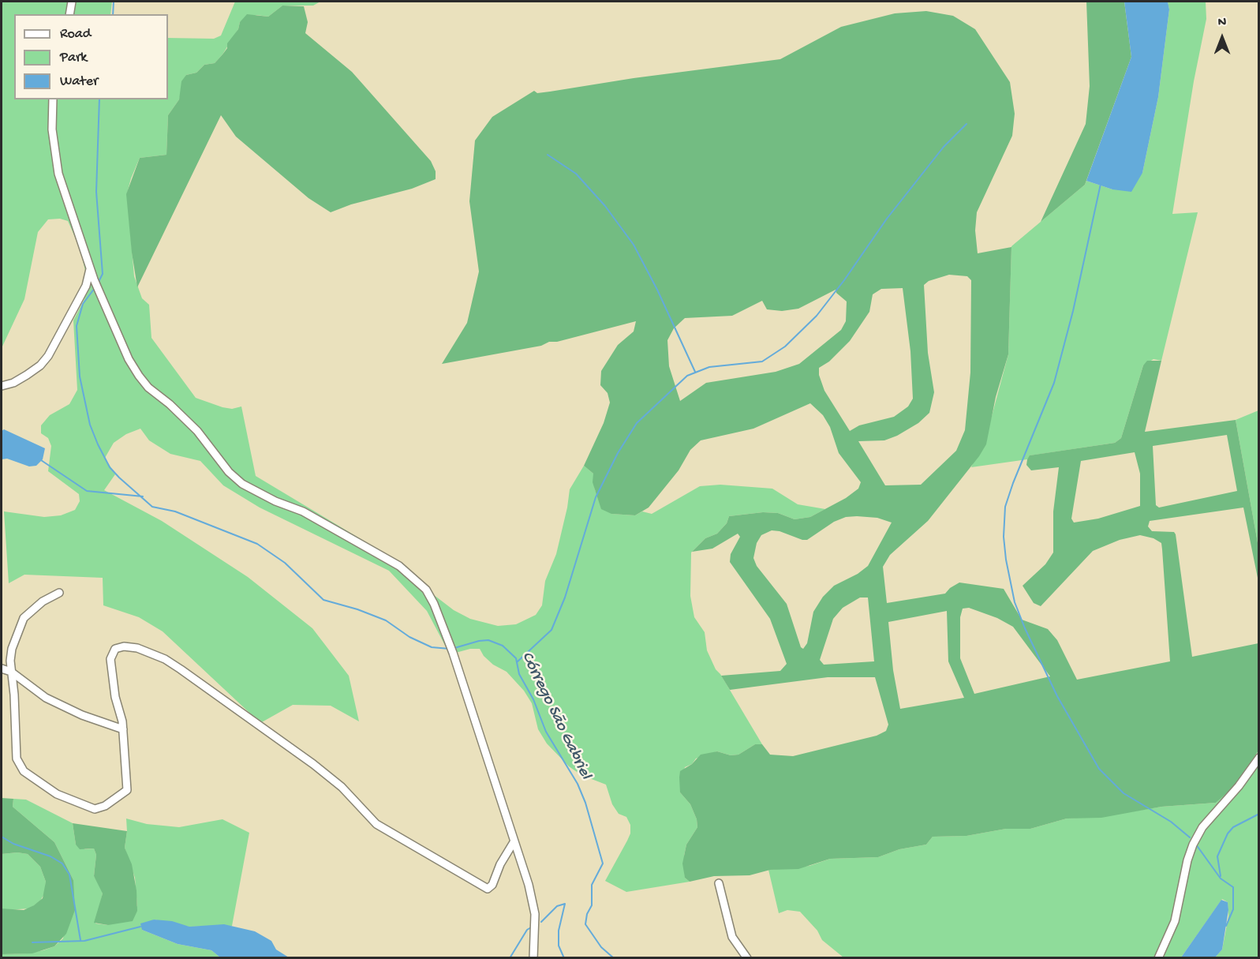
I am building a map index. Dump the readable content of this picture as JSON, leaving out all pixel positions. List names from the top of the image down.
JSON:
{
  "water": ["Córrego São Gabriel"],
  "legend": ["Road", "Park", "Water"],
  "north": "top"
}
